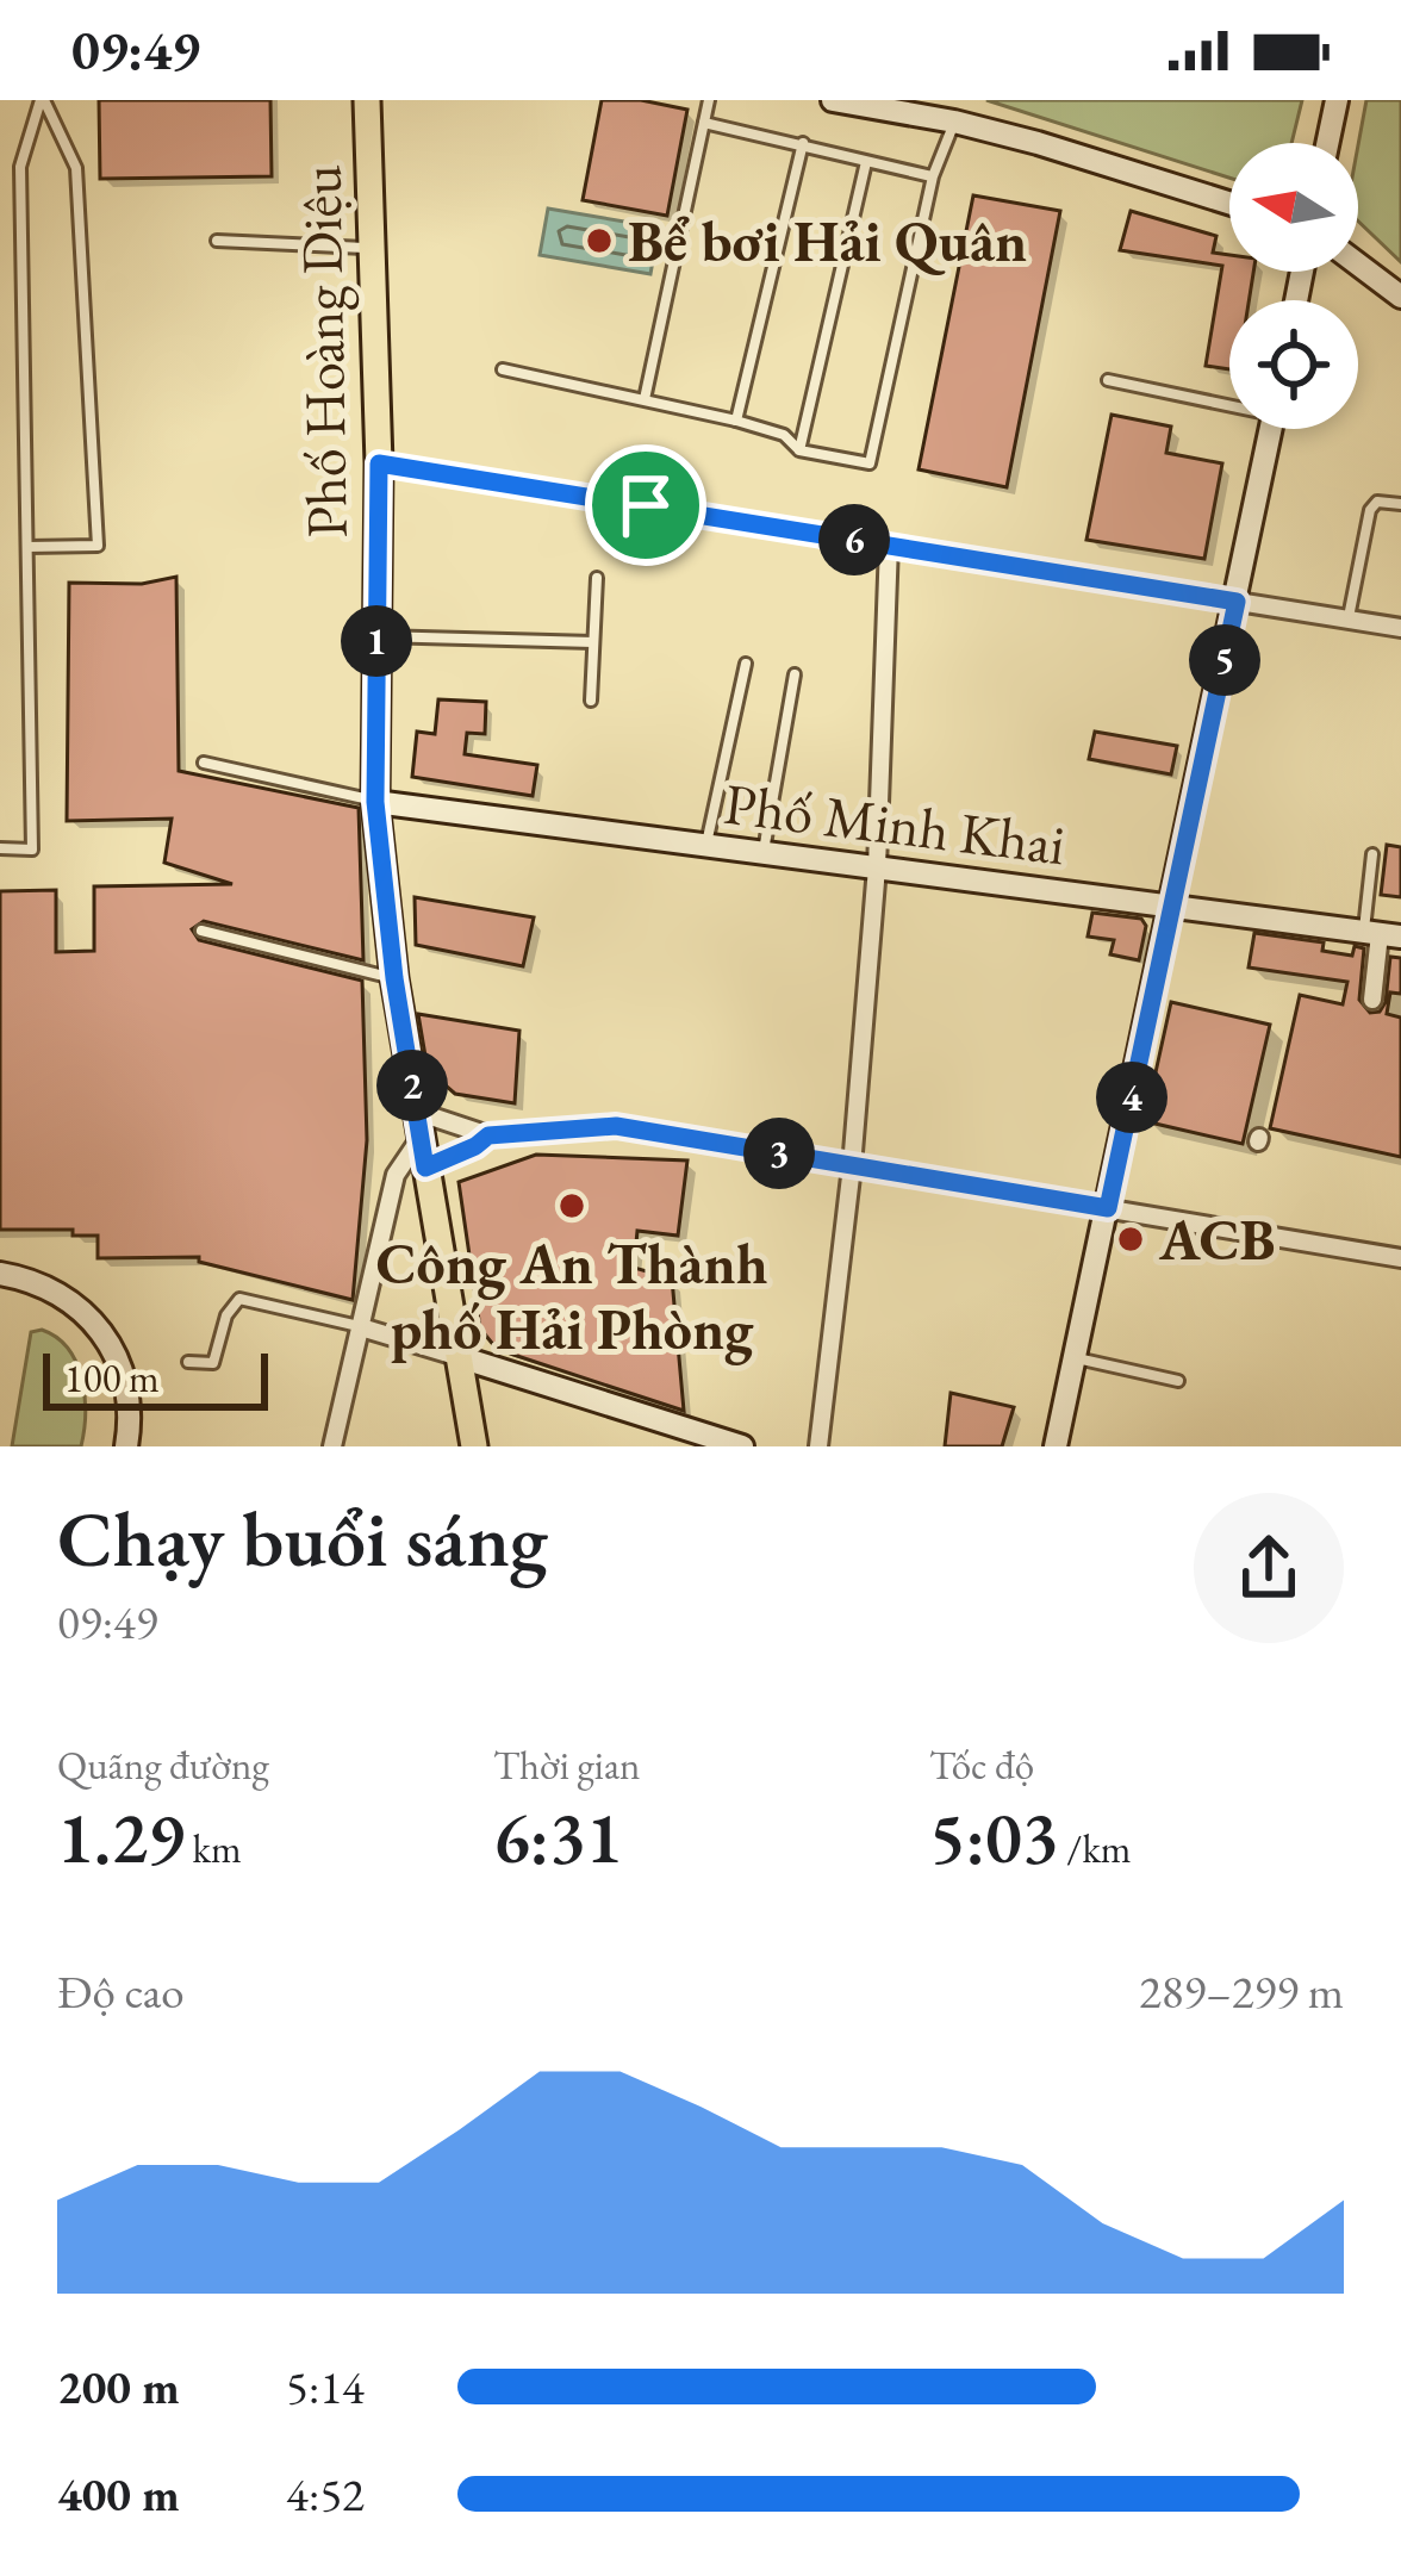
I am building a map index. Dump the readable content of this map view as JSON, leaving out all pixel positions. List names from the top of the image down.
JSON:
{
  "streets": {
    "main road": ["Phố Hoàng Diệu", "Phố Minh Khai"]
  },
  "crossings": [
    ["Phố Hoàng Diệu", "Phố Minh Khai"]
  ],
  "places": ["Bể bơi Hải Quân", "Công An Thành phố Hải Phòng", "ACB"],
  "scale_bar": "100 m",
  "north": "left",
  "page": {
    "status": "09:49",
    "pins": [
      "6",
      "1",
      "5",
      "2",
      "4",
      "3"
    ],
    "scale": "100 m",
    "heading": ["Chạy buổi sáng", "09:49"],
    "stats": [
      ["Quãng đường", "1.29 km"],
      ["Thời gian", "6:31"],
      ["Tốc độ", "5:03 /km"]
    ],
    "chart": ["Độ cao", "289–299 m"],
    "list": [
      {
        "name": "200 m",
        "note": "5:14"
      },
      {
        "name": "400 m",
        "note": "4:52"
      }
    ]
  }
}
